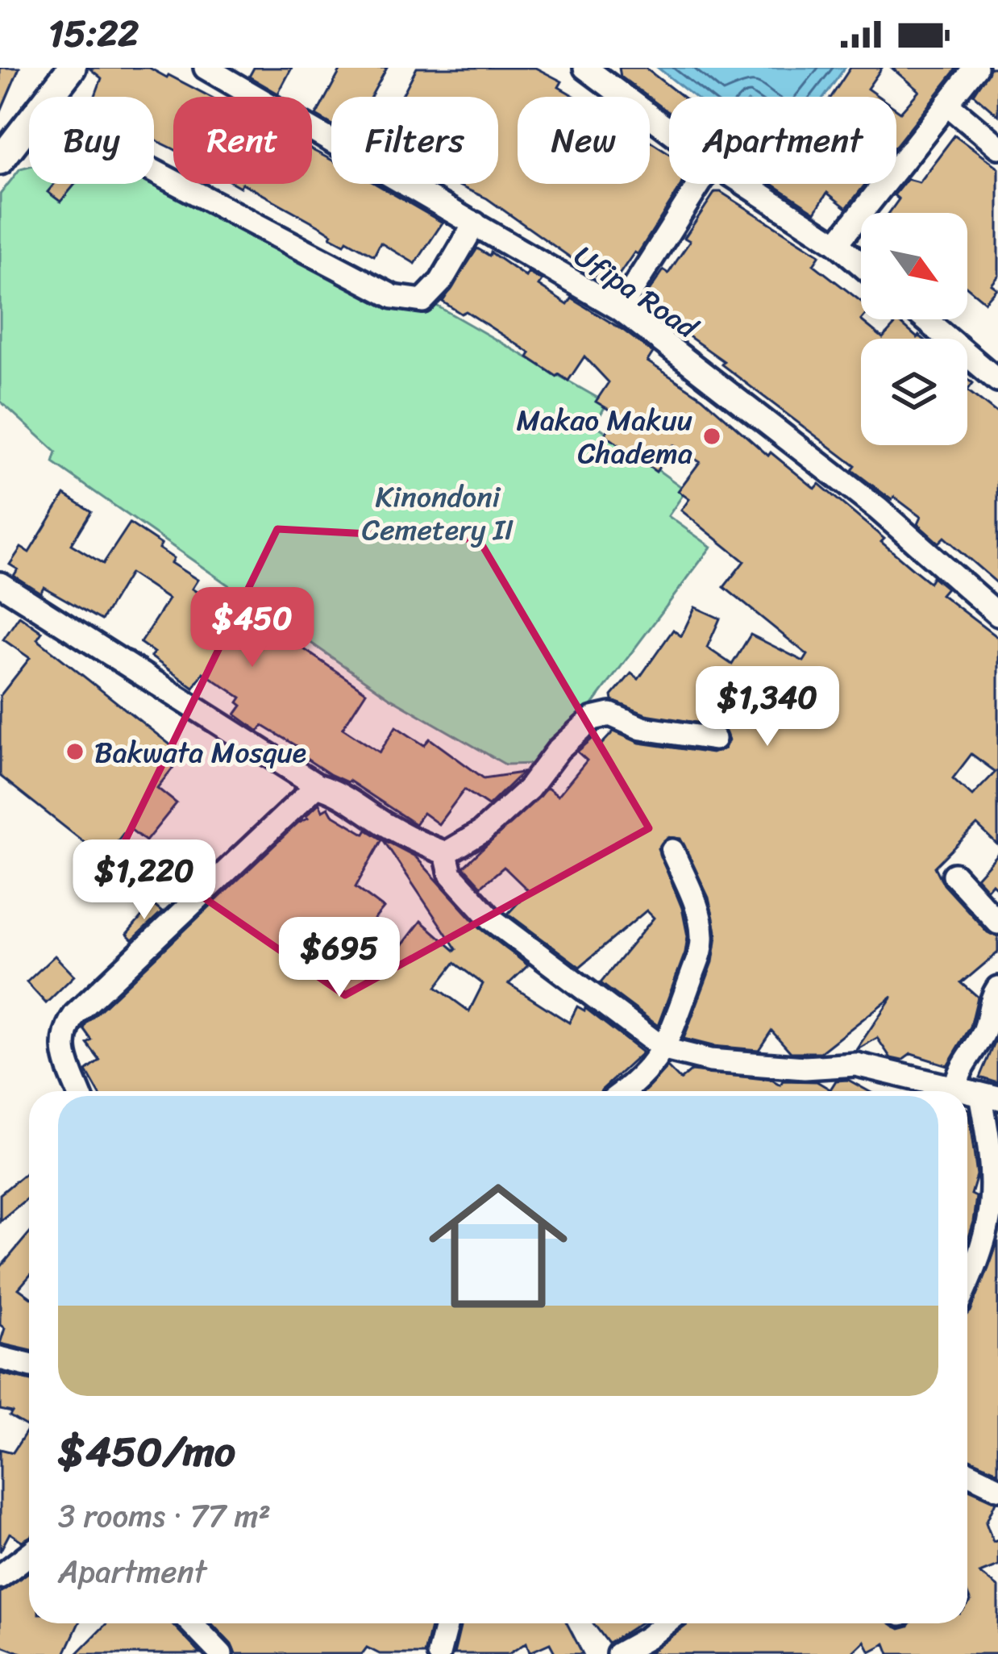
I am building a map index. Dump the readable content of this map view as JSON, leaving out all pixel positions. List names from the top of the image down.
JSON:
{
  "streets": {
    "street": ["Ufipa Road"]
  },
  "parks": ["Kinondoni Cemetery II"],
  "places": ["Makao Makuu Chadema", "Bakwata Mosque"],
  "north": "bottom right",
  "page": {
    "status": "15:22",
    "chip": [
      "Buy",
      "Rent",
      "Filters",
      "New",
      "Apartment"
    ],
    "price": [
      "$450",
      "$1,340",
      "$1,220",
      "$695"
    ],
    "list": [
      {
        "name": "$450/mo",
        "note": "3 rooms · 77 m² · Apartment"
      }
    ]
  }
}
